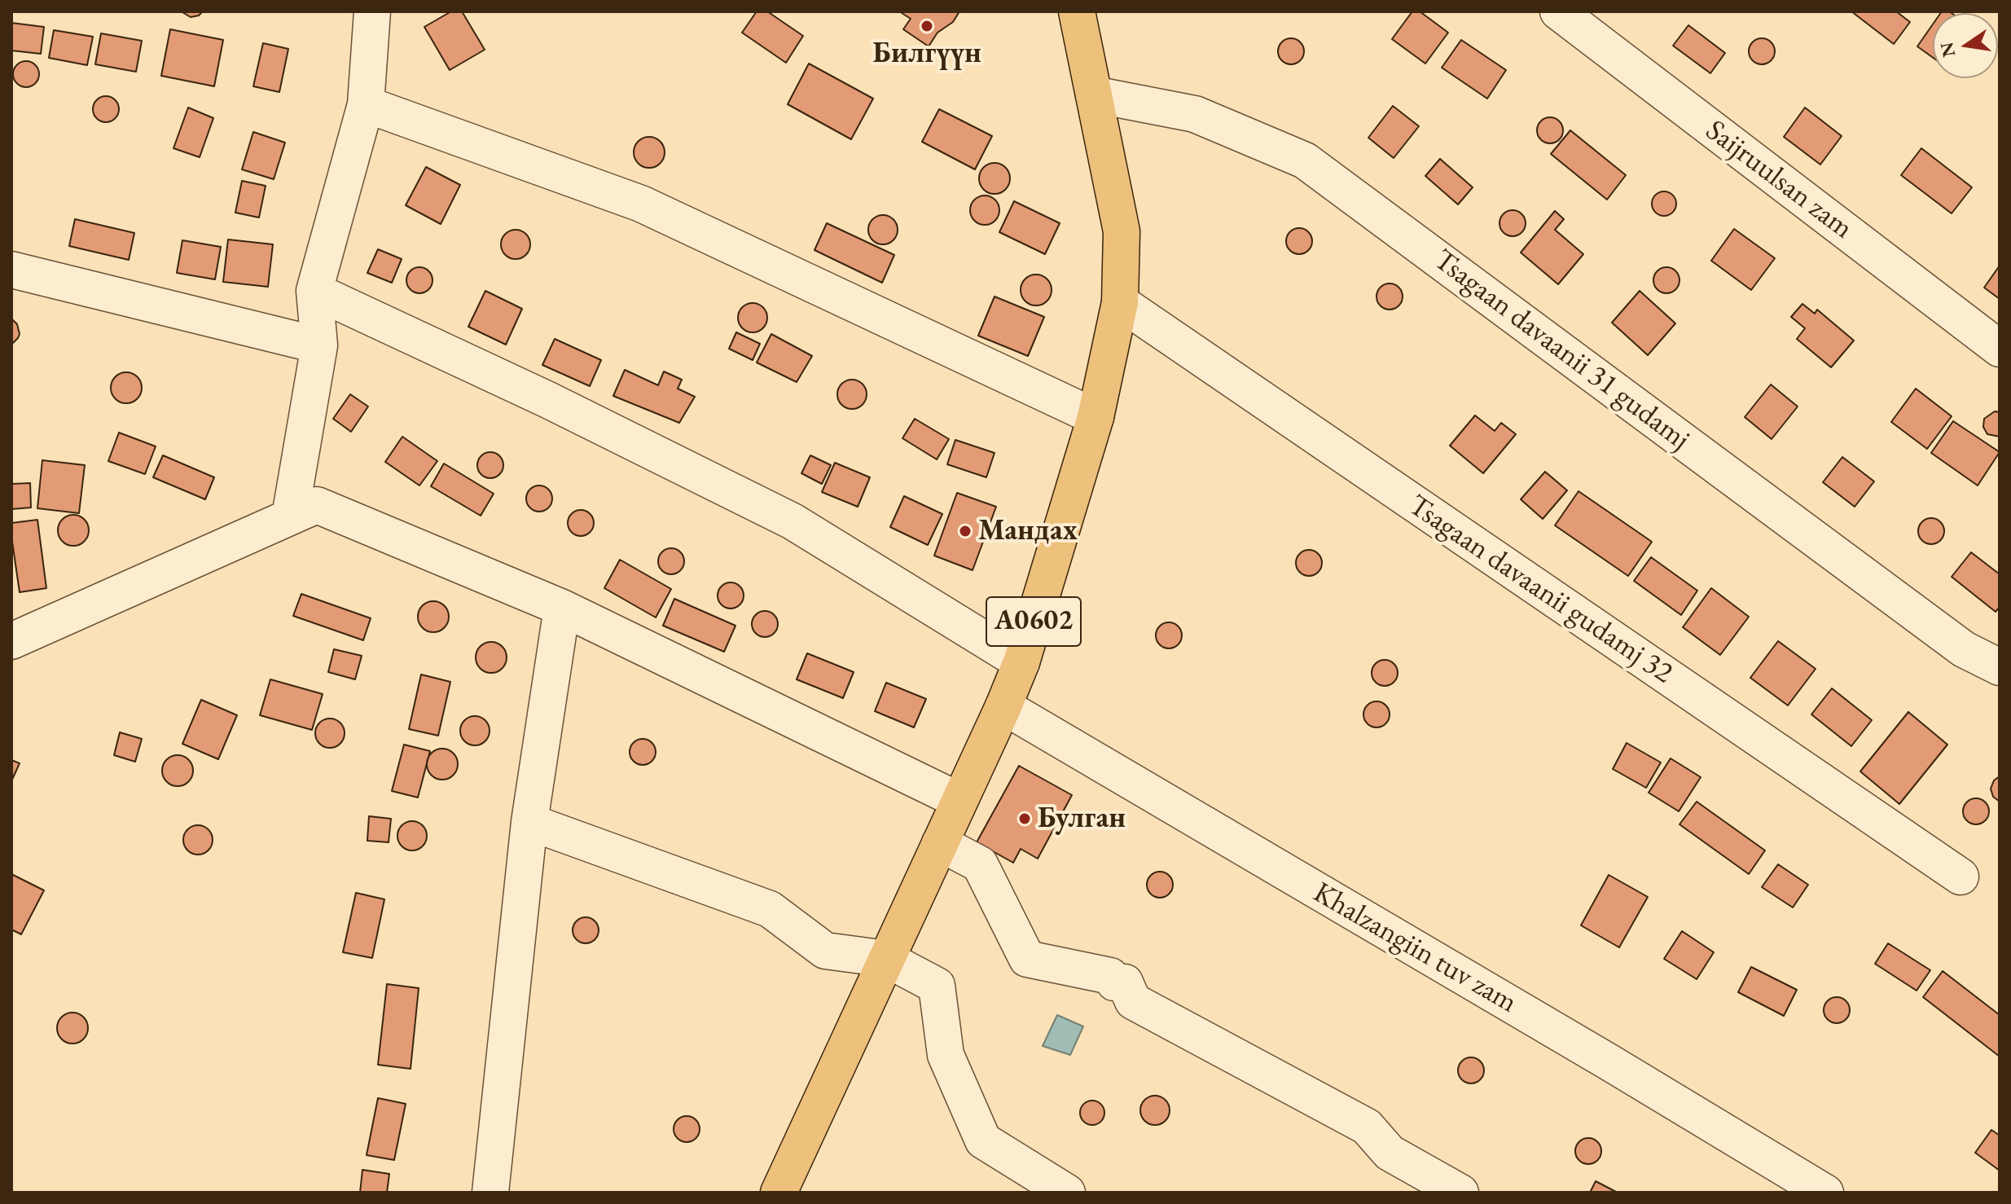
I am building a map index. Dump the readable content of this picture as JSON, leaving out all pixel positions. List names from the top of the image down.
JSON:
{
  "streets": {
    "highway": ["A0602"],
    "street": [
      "Saijruulsan zam",
      "Tsagaan davaanii 31 gudamj",
      "Tsagaan davaanii gudamj 32",
      "Khalzangiin tuv zam"
    ]
  },
  "crossings": [
    ["Tsagaan davaanii 31 gudamj", "A0602"],
    ["Tsagaan davaanii gudamj 32", "A0602"],
    ["A0602", "Khalzangiin tuv zam"]
  ],
  "places": ["Билгүүн", "Мандах", "Булган"],
  "north": "left"
}
